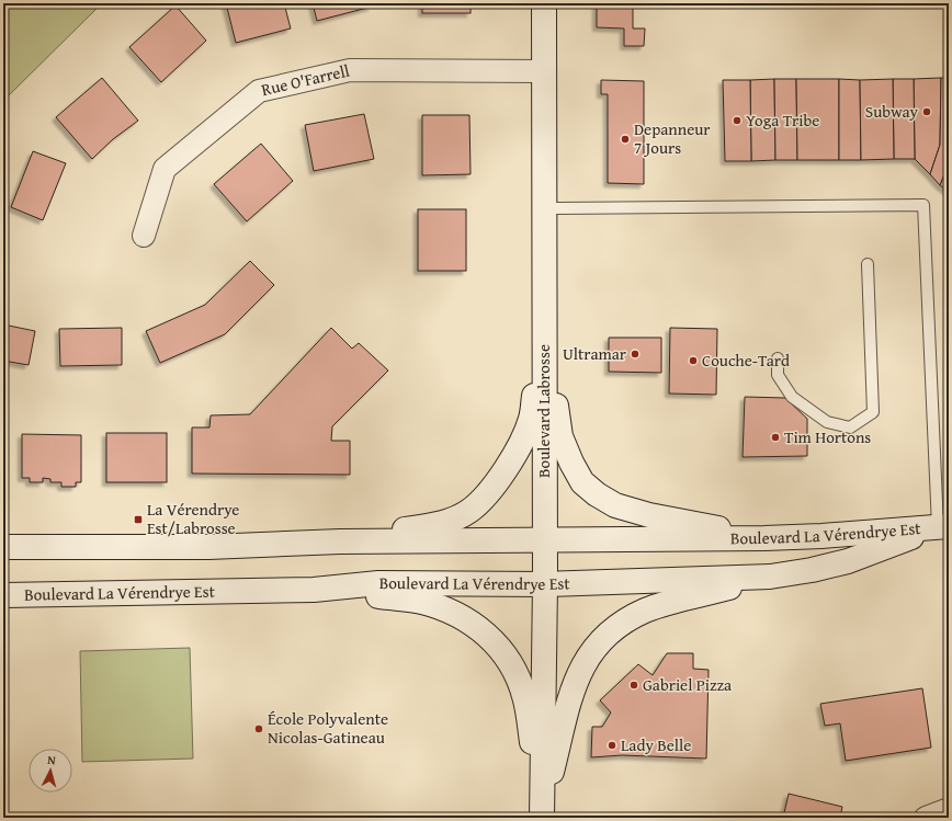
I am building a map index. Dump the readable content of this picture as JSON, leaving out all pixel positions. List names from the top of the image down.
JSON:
{
  "streets": {
    "main road": ["Boulevard Labrosse", "Boulevard La Vérendrye Est"],
    "street": ["Rue O'Farrell"]
  },
  "crossings": [
    ["Rue O'Farrell", "Boulevard Labrosse"],
    ["Boulevard Labrosse", "Boulevard La Vérendrye Est"]
  ],
  "places": {
    "other": [
      "Subway",
      "Yoga Tribe",
      "Depanneur 7 Jours",
      "Ultramar",
      "Couche-Tard",
      "Tim Hortons",
      "Gabriel Pizza",
      "École Polyvalente Nicolas-Gatineau",
      "Lady Belle"
    ],
    "transit": ["La Vérendrye Est/Labrosse"]
  },
  "north": "top"
}
